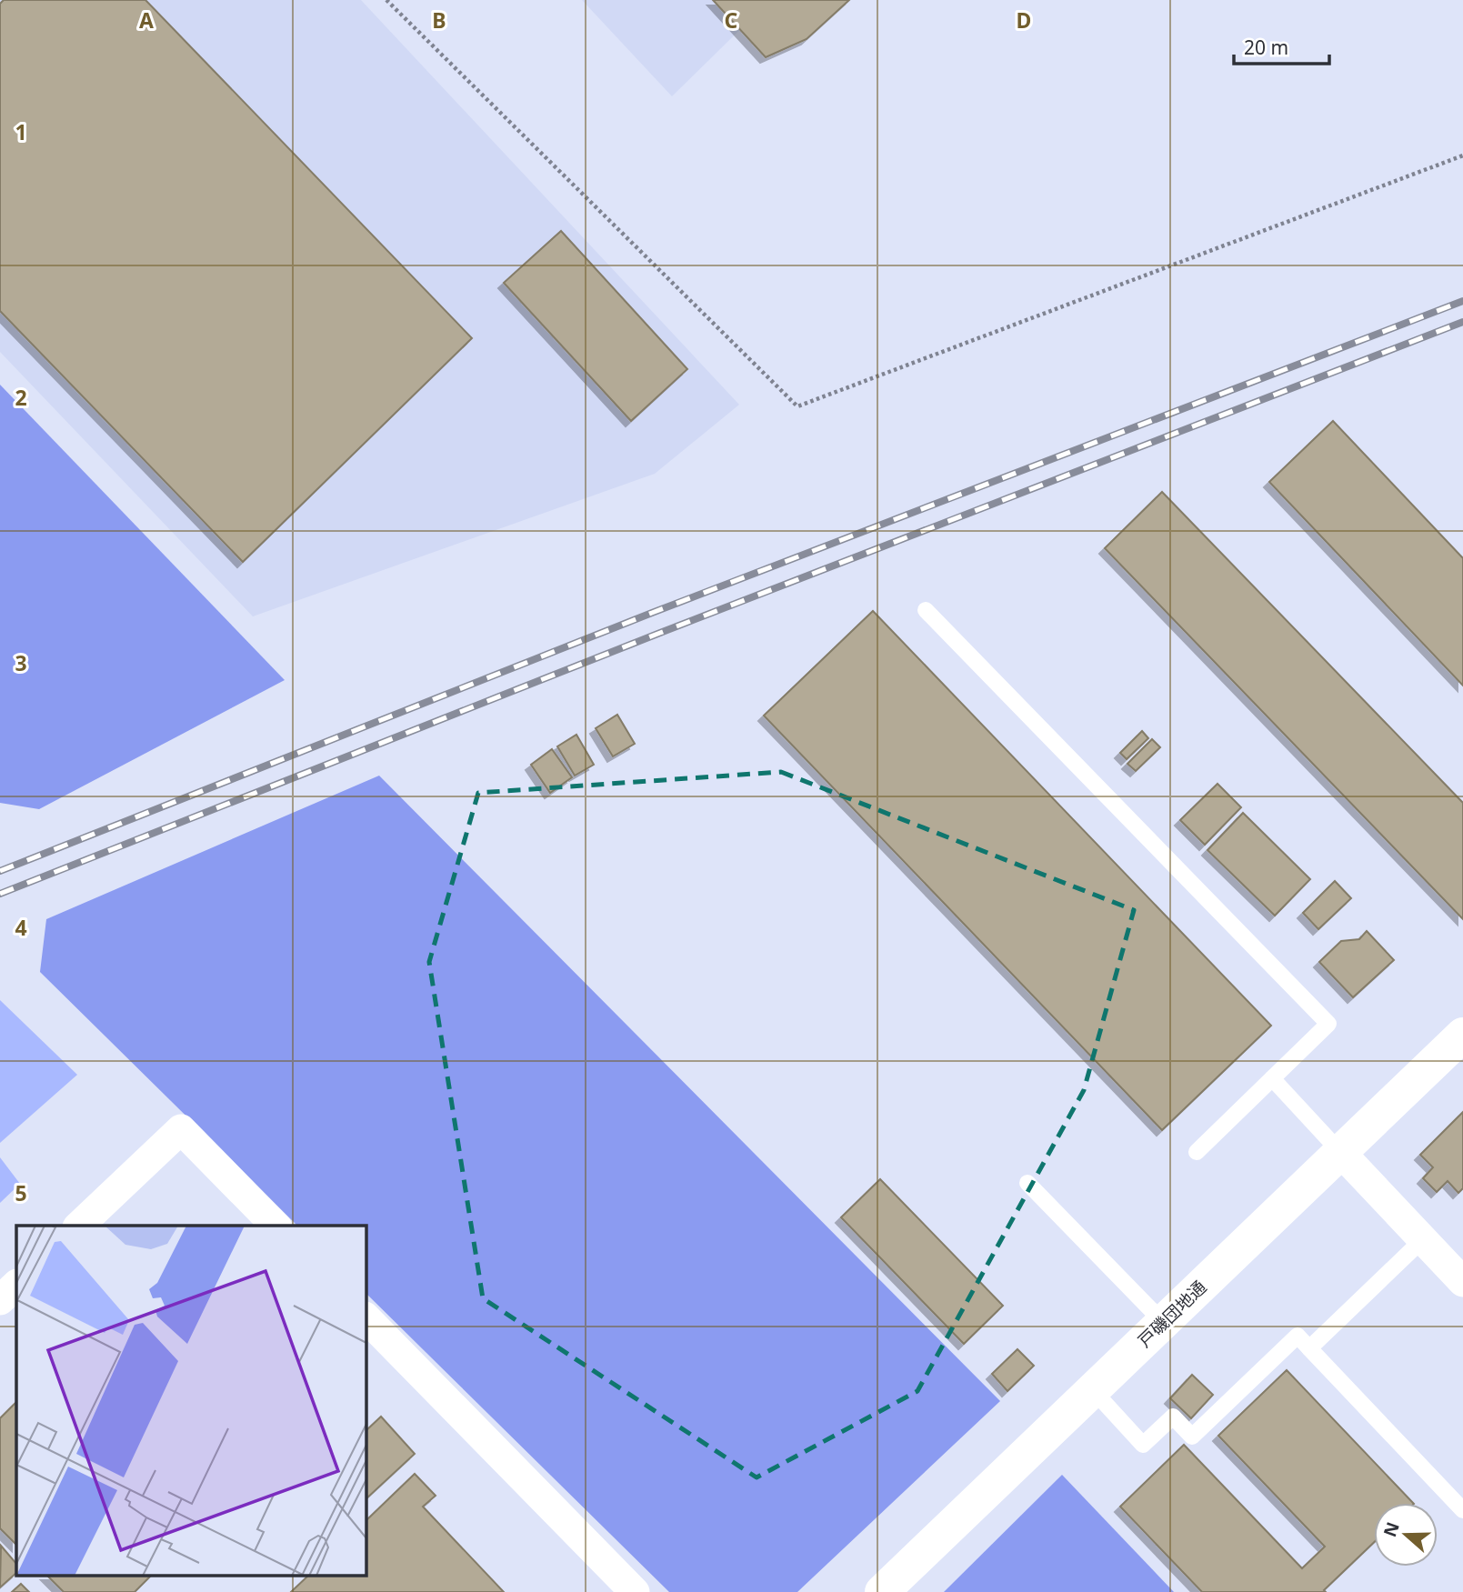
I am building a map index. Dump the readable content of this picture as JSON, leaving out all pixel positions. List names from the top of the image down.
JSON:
{
  "streets": {
    "street": ["戸磯団地通"]
  },
  "scale_bar": "20 m",
  "north": "left",
  "grid": {
    "columns": [
      "A",
      "B",
      "C",
      "D"
    ],
    "rows": [
      "1",
      "2",
      "3",
      "4",
      "5"
    ]
  }
}
